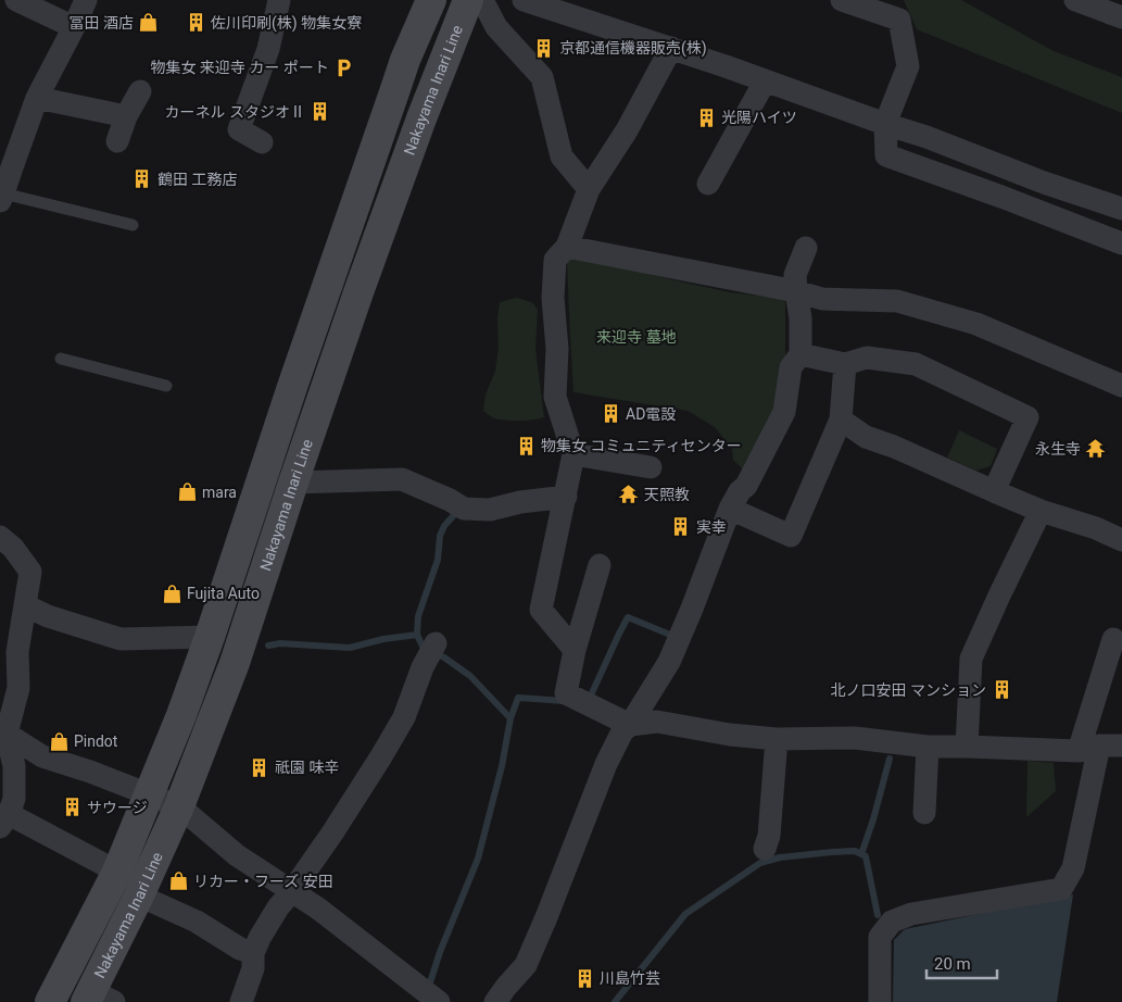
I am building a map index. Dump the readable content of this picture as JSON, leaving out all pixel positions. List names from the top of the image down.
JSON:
{
  "streets": {
    "main road": ["Nakayama Inari Line"]
  },
  "parks": ["来迎寺 墓地"],
  "places": {
    "shop": [
      "冨田 酒店",
      "mara",
      "Fujita Auto",
      "Pindot",
      "リカー・フーズ 安田"
    ],
    "building": [
      "佐川印刷(株) 物集女寮",
      "京都通信機器販売(株)",
      "カーネル スタジオⅡ",
      "光陽ハイツ",
      "鶴田 工務店",
      "AD電設",
      "物集女 コミュニティセンター",
      "実幸",
      "北ノ口安田 マンション",
      "祇園 味辛",
      "サウージ",
      "川島竹芸"
    ],
    "parking": ["物集女 来迎寺 カー ポート"],
    "temple": ["永生寺", "天照教"]
  },
  "scale_bar": "20 m"
}
